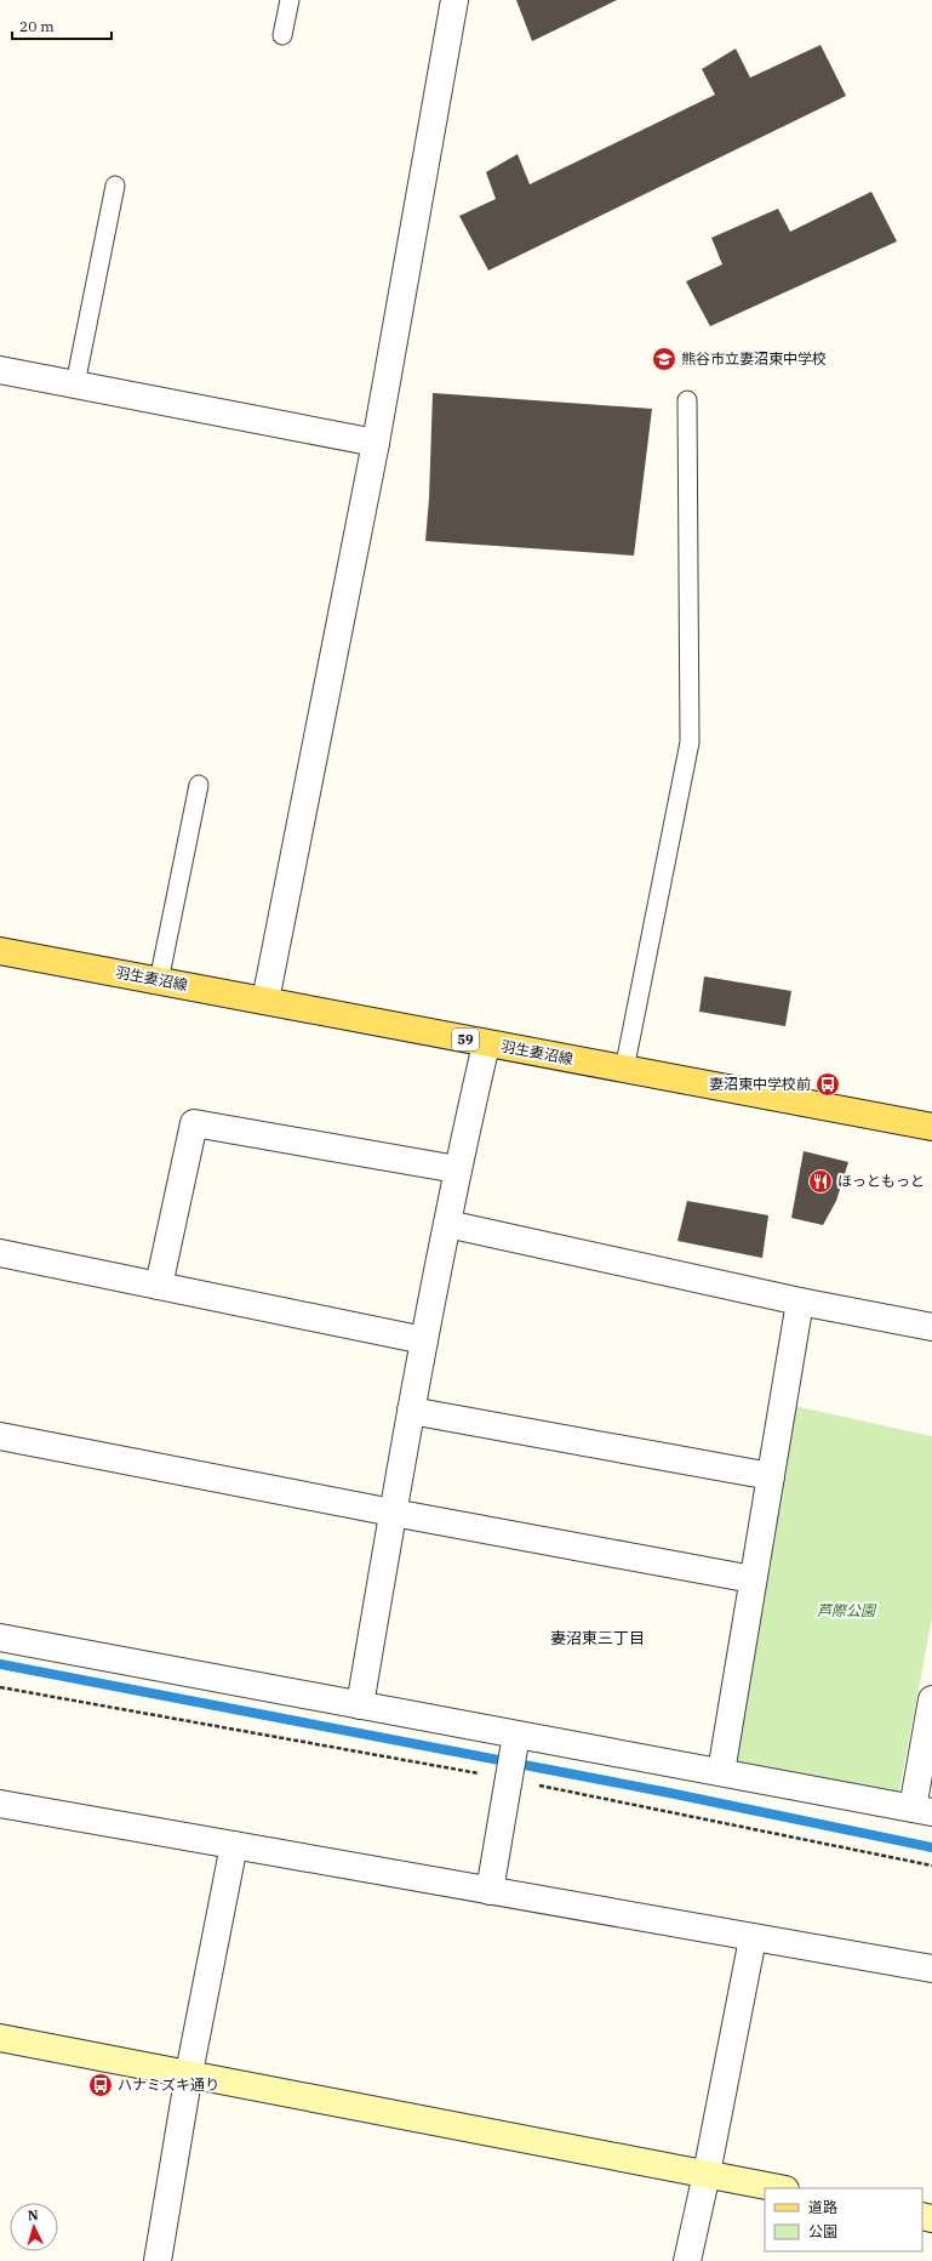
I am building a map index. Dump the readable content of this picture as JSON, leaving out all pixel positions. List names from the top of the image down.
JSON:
{
  "streets": {
    "main road": ["羽生妻沼線", "59"]
  },
  "districts": ["妻沼東三丁目"],
  "parks": ["芦際公園"],
  "places": {
    "school or university": ["熊谷市立妻沼東中学校"],
    "bus stop": ["妻沼東中学校前", "ハナミズキ通り"],
    "restaurant": ["ほっともっと"]
  },
  "legend": ["道路", "公園"],
  "scale_bar": "20 m",
  "north": "top"
}
